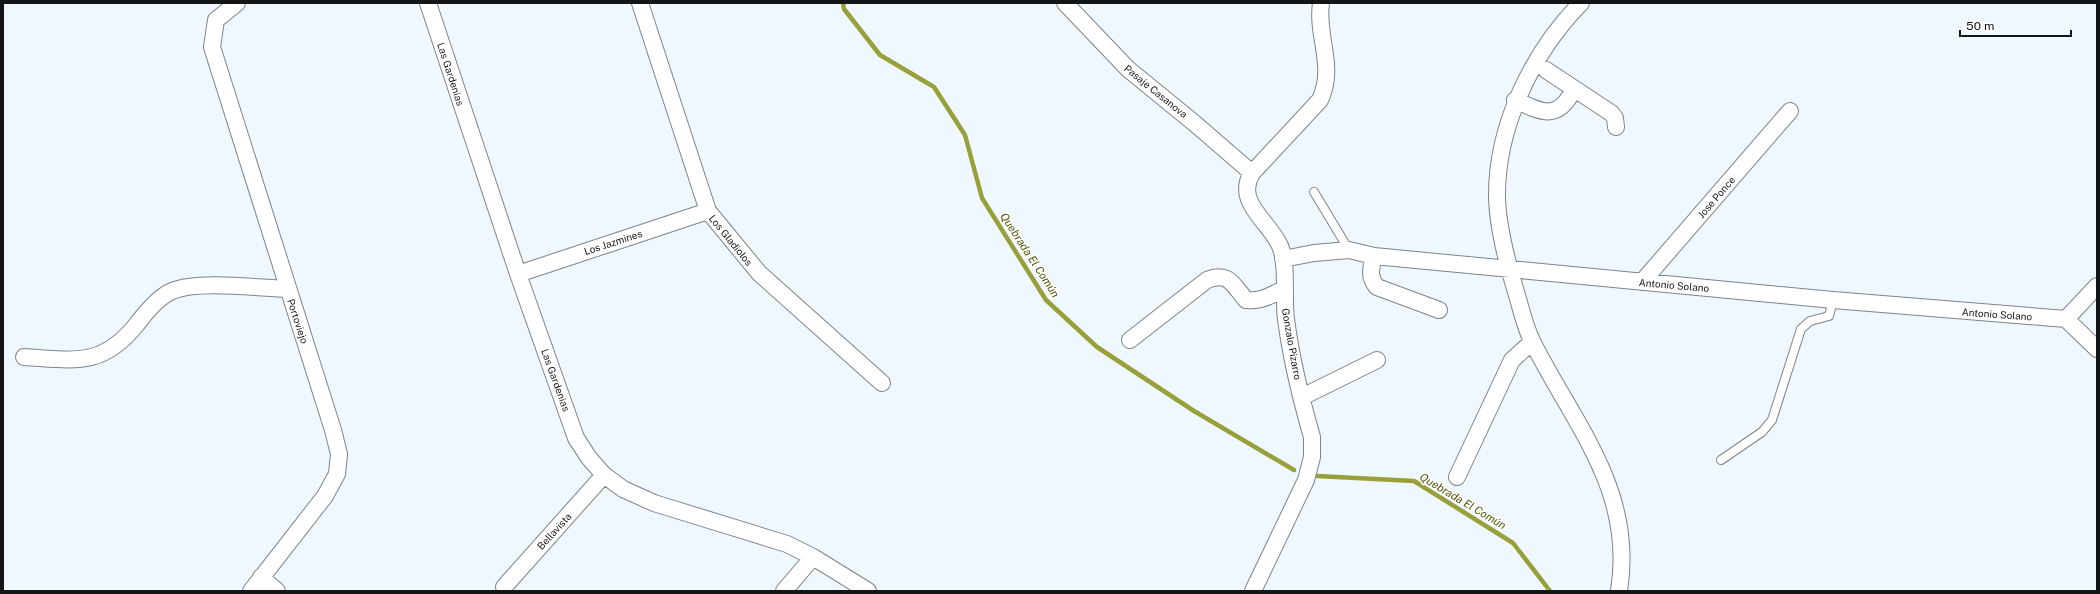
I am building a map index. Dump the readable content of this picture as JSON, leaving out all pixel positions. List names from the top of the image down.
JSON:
{
  "streets": {
    "street": [
      "Las Gardenias",
      "Pasaje Casanova",
      "Jose Ponce",
      "Los Gladiolos",
      "Los Jazmines",
      "Antonio Solano",
      "Portoviejo",
      "Gonzalo Pizarro",
      "Bellavista"
    ]
  },
  "crossings": [
    ["Las Gardenias", "Los Jazmines"],
    ["Las Gardenias", "Bellavista"],
    ["Pasaje Casanova", "Gonzalo Pizarro"],
    ["Jose Ponce", "Antonio Solano"],
    ["Los Gladiolos", "Los Jazmines"],
    ["Antonio Solano", "Gonzalo Pizarro"]
  ],
  "water": ["Quebrada El Común"],
  "scale_bar": "50 m"
}
